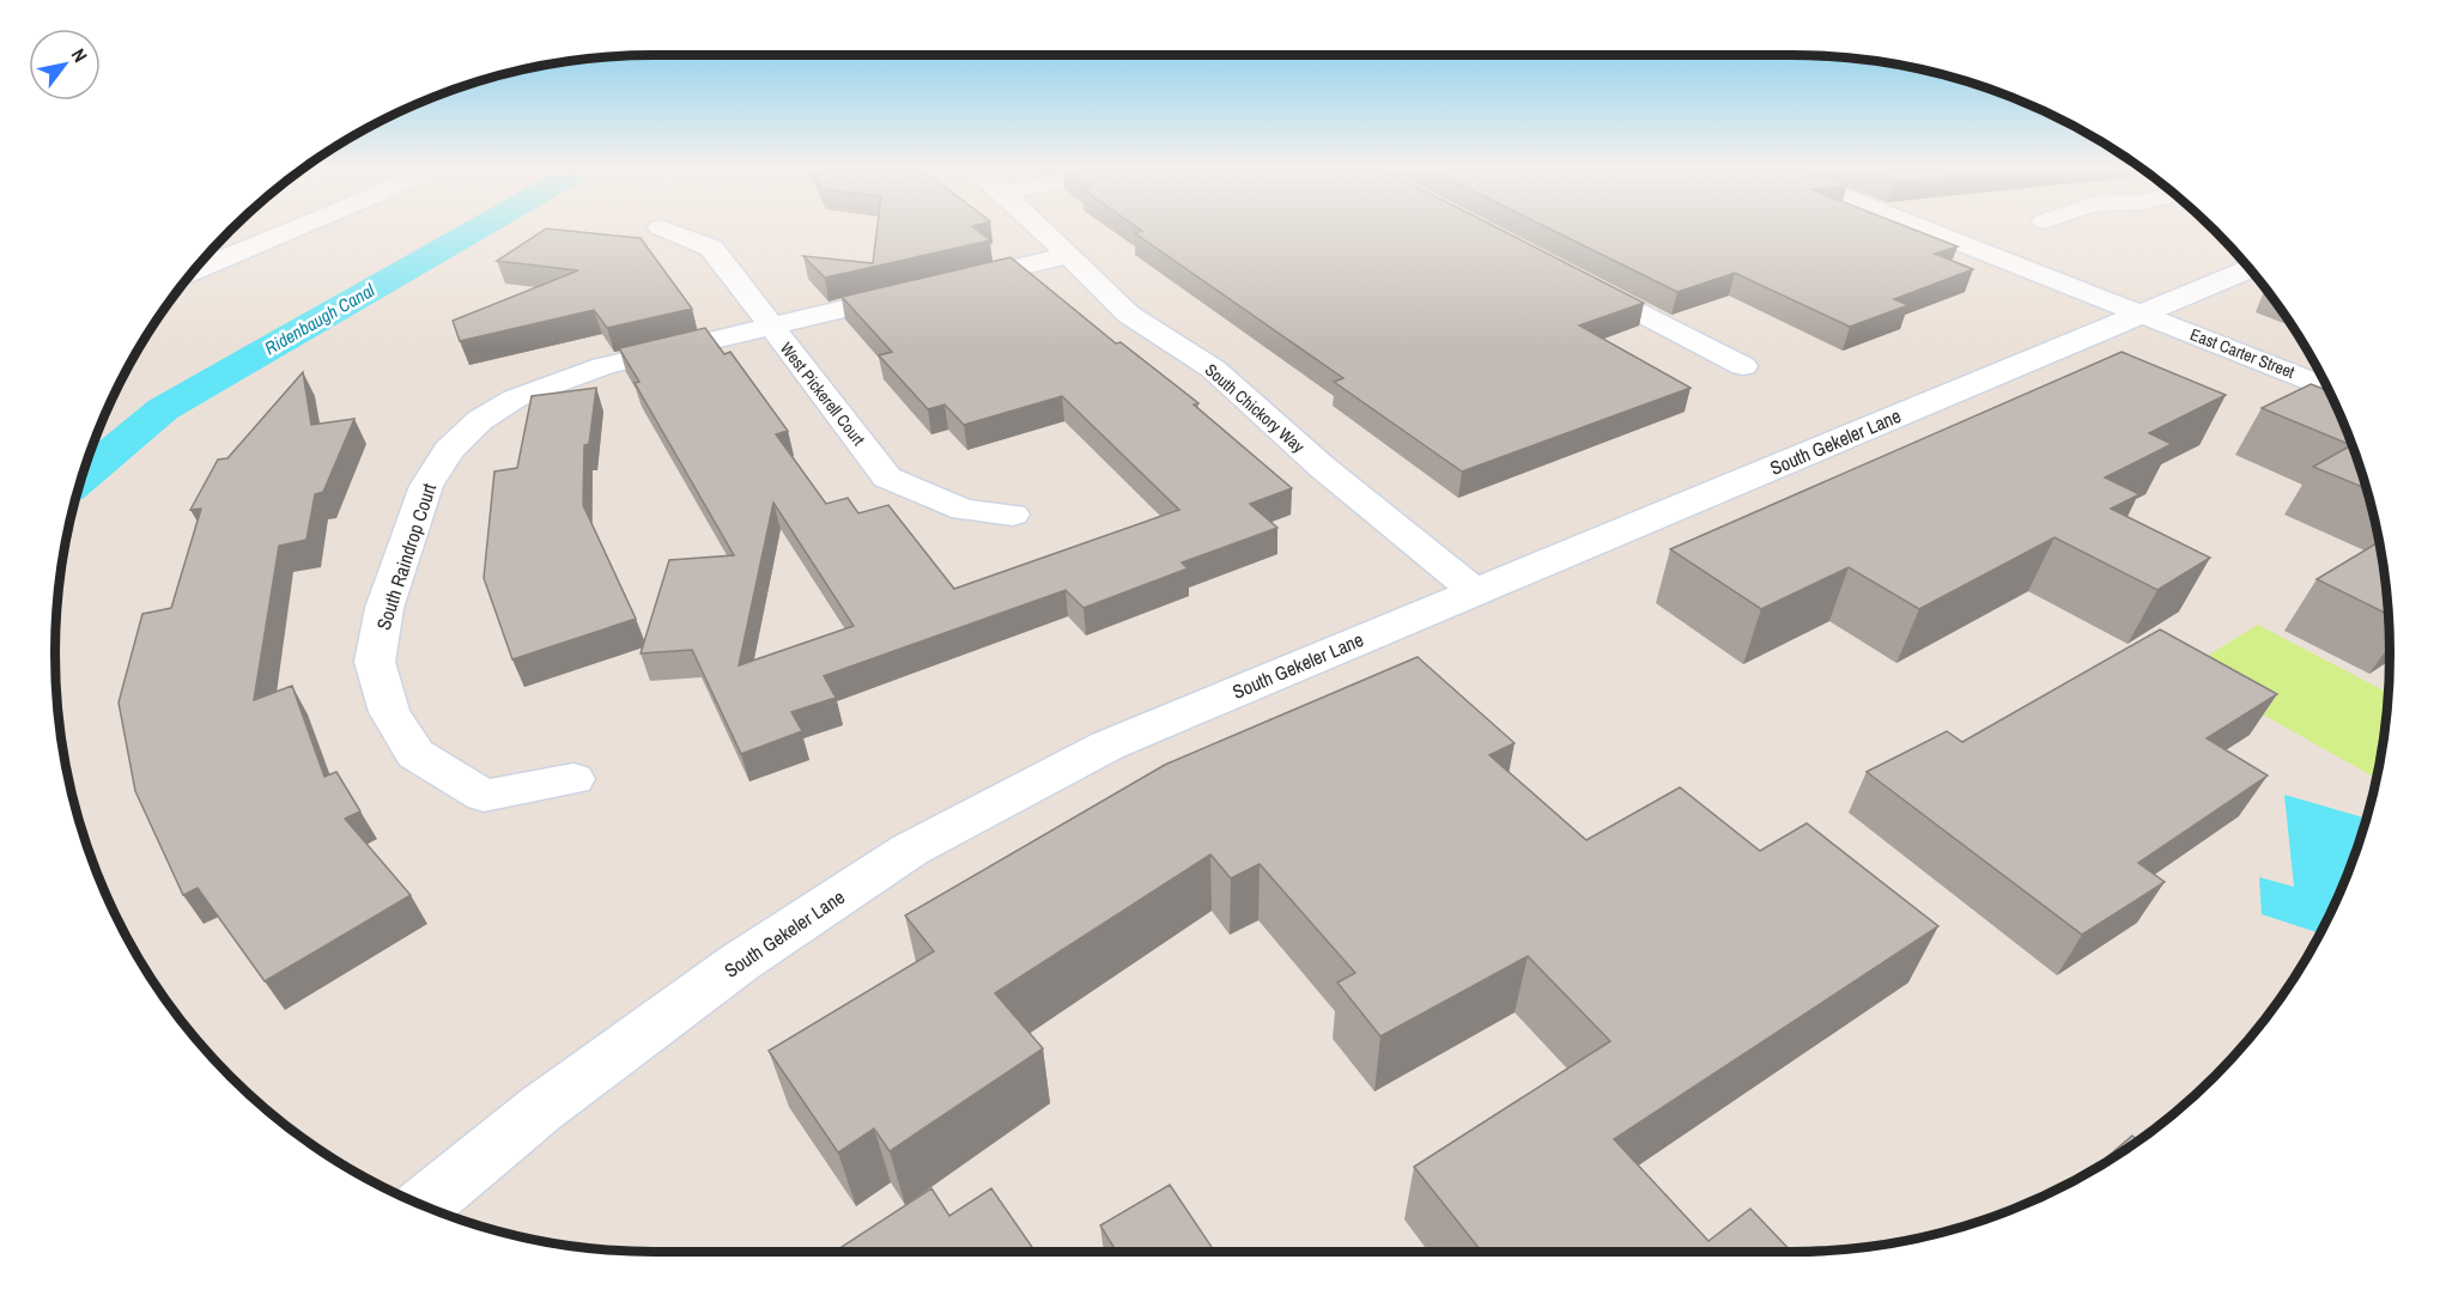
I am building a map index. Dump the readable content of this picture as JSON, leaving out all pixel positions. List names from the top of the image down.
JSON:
{
  "streets": {
    "street": [
      "East Carter Street",
      "West Pickerell Court",
      "South Chickory Way",
      "South Gekeler Lane",
      "South Raindrop Court"
    ]
  },
  "crossings": [
    ["East Carter Street", "South Gekeler Lane"],
    ["West Pickerell Court", "South Raindrop Court"],
    ["South Chickory Way", "South Gekeler Lane"],
    ["South Chickory Way", "South Raindrop Court"]
  ],
  "water": ["Ridenbaugh Canal"],
  "north": "top right"
}
